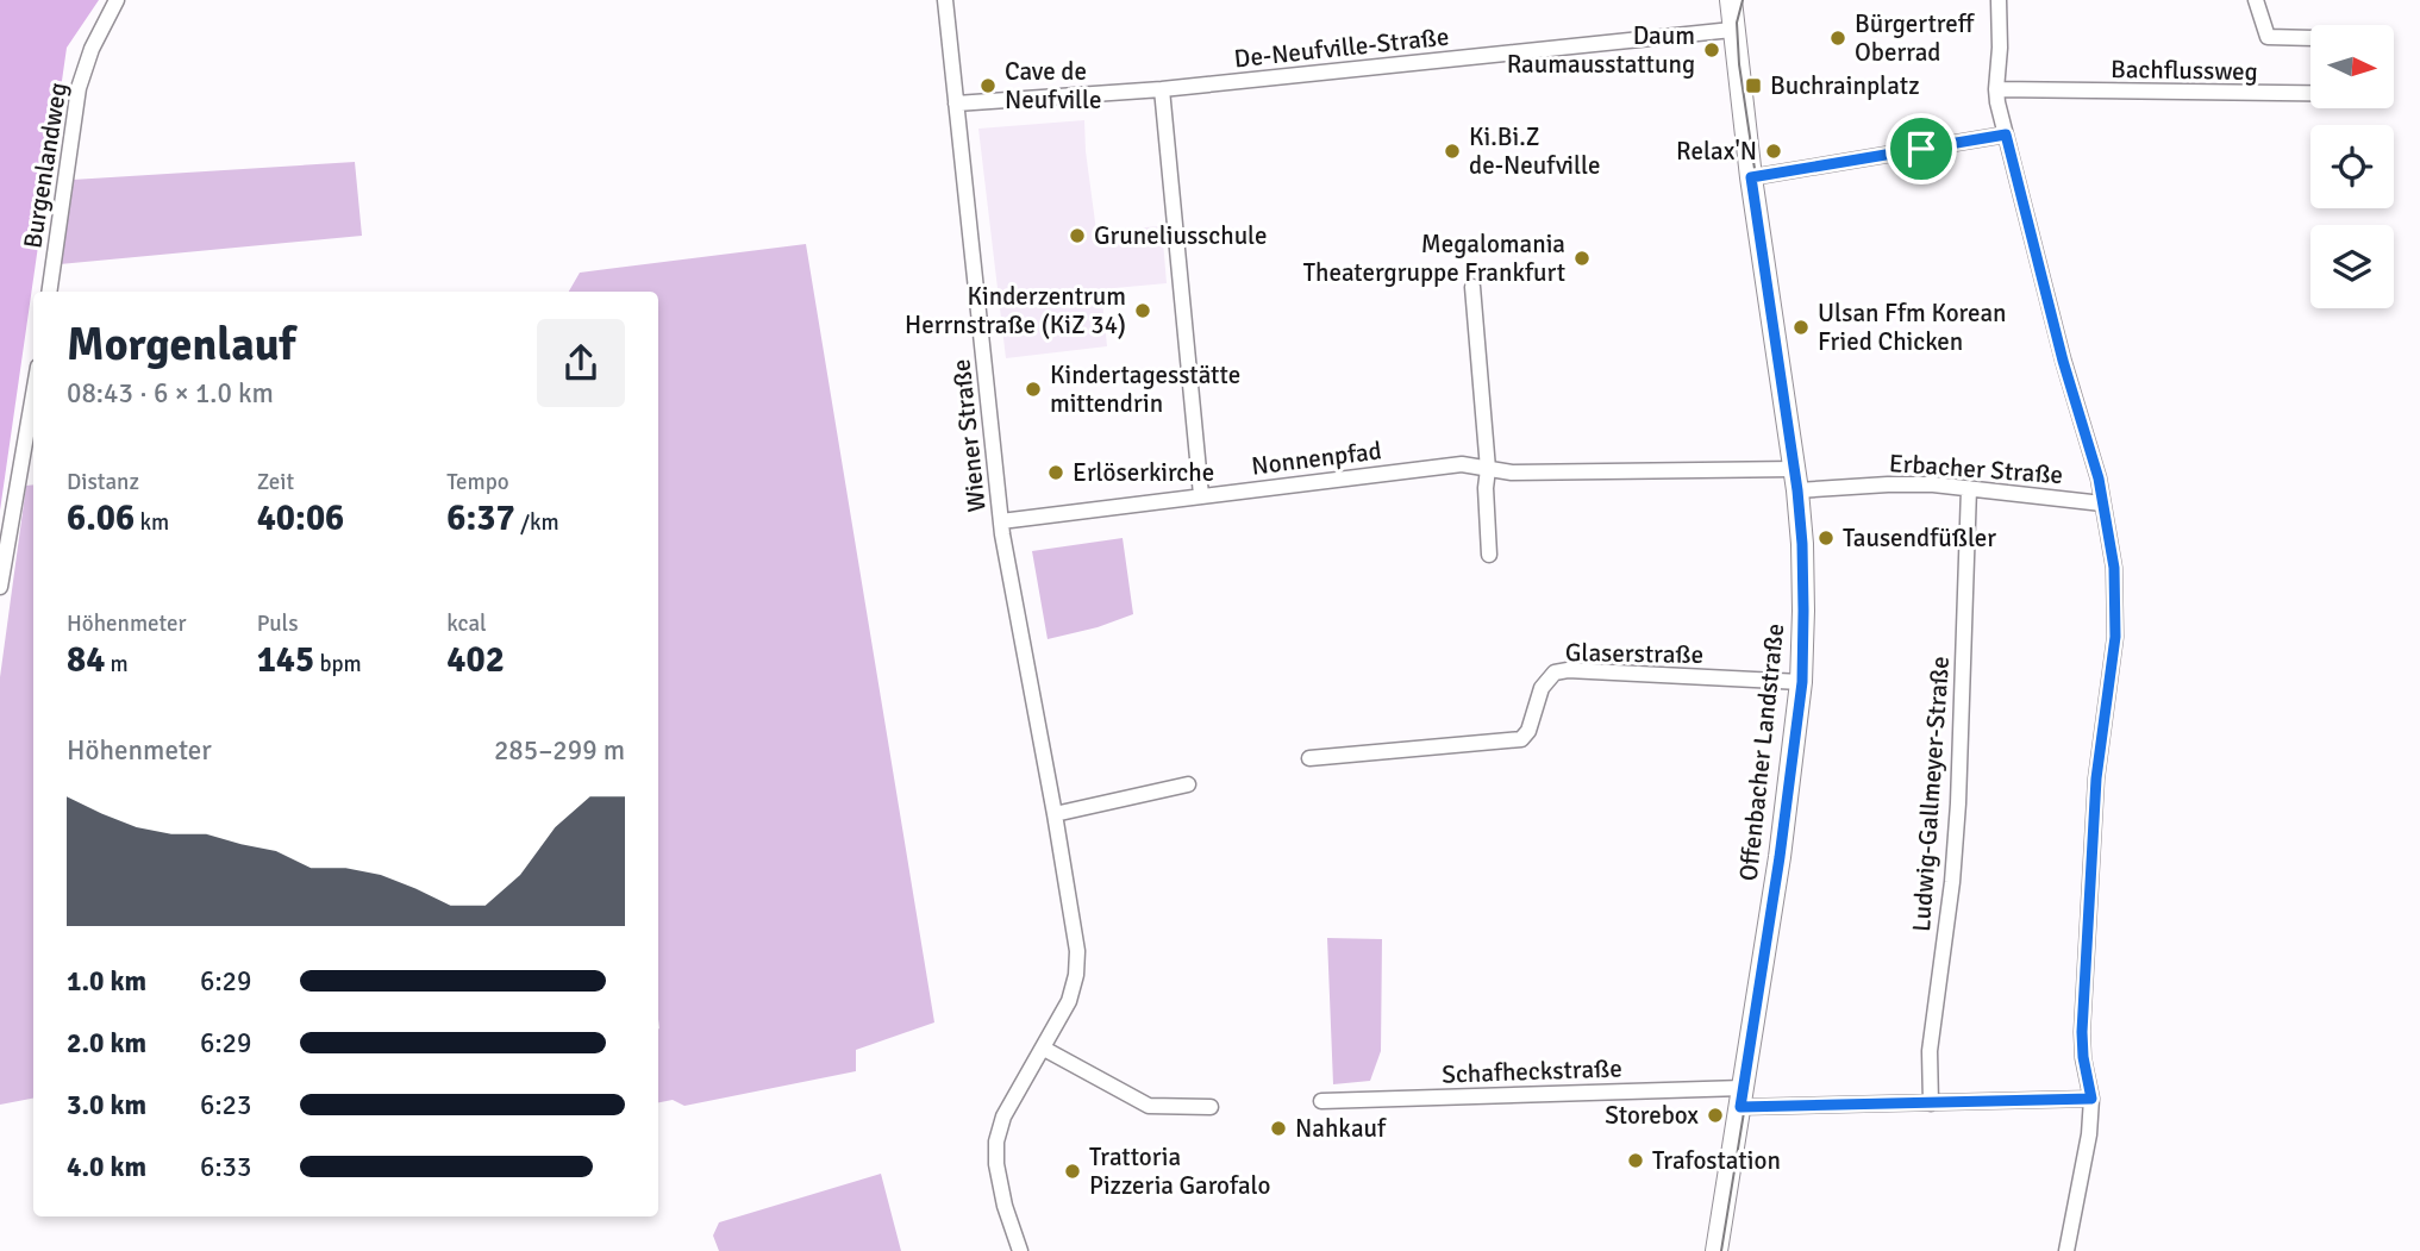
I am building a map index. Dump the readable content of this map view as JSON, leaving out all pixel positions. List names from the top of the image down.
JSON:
{
  "streets": {
    "main road": ["Offenbacher Landstraße"],
    "street": [
      "De-Neufville-Straße",
      "Bachflussweg",
      "Burgenlandweg",
      "Wiener Straße",
      "Nonnenpfad",
      "Erbacher Straße",
      "Glaserstraße",
      "Ludwig-Gallmeyer-Straße",
      "Schafheckstraße"
    ]
  },
  "crossings": [
    ["De-Neufville-Straße", "Wiener Straße"],
    ["De-Neufville-Straße", "Offenbacher Landstraße"],
    ["Wiener Straße", "Nonnenpfad"],
    ["Nonnenpfad", "Erbacher Straße"],
    ["Nonnenpfad", "Offenbacher Landstraße"],
    ["Erbacher Straße", "Offenbacher Landstraße"],
    ["Erbacher Straße", "Ludwig-Gallmeyer-Straße"],
    ["Glaserstraße", "Offenbacher Landstraße"],
    ["Offenbacher Landstraße", "Schafheckstraße"],
    ["Ludwig-Gallmeyer-Straße", "Schafheckstraße"]
  ],
  "places": {
    "other": [
      "Bürgertreff Oberrad",
      "Daum Raumausstattung",
      "Cave de Neufville",
      "Ki.Bi.Z de-Neufville",
      "Relax'N",
      "Gruneliusschule",
      "Megalomania Theatergruppe Frankfurt",
      "Kinderzentrum Herrnstraße (KiZ 34)",
      "Ulsan Ffm Korean Fried Chicken",
      "Kindertagesstätte mittendrin",
      "Erlöserkirche",
      "Tausendfüßler",
      "Storebox",
      "Nahkauf",
      "Trafostation",
      "Trattoria Pizzeria Garofalo"
    ],
    "transit": ["Buchrainplatz"]
  },
  "north": "right",
  "page": {
    "heading": ["Morgenlauf", "08:43 · 6 × 1.0 km"],
    "stats": [
      ["Distanz", "6.06 km"],
      ["Zeit", "40:06"],
      ["Tempo", "6:37 /km"],
      ["Höhenmeter", "84 m"],
      ["Puls", "145 bpm"],
      ["kcal", "402"]
    ],
    "chart": ["Höhenmeter", "285–299 m"],
    "list": [
      {
        "name": "1.0 km",
        "note": "6:29"
      },
      {
        "name": "2.0 km",
        "note": "6:29"
      },
      {
        "name": "3.0 km",
        "note": "6:23"
      },
      {
        "name": "4.0 km",
        "note": "6:33"
      }
    ]
  }
}
